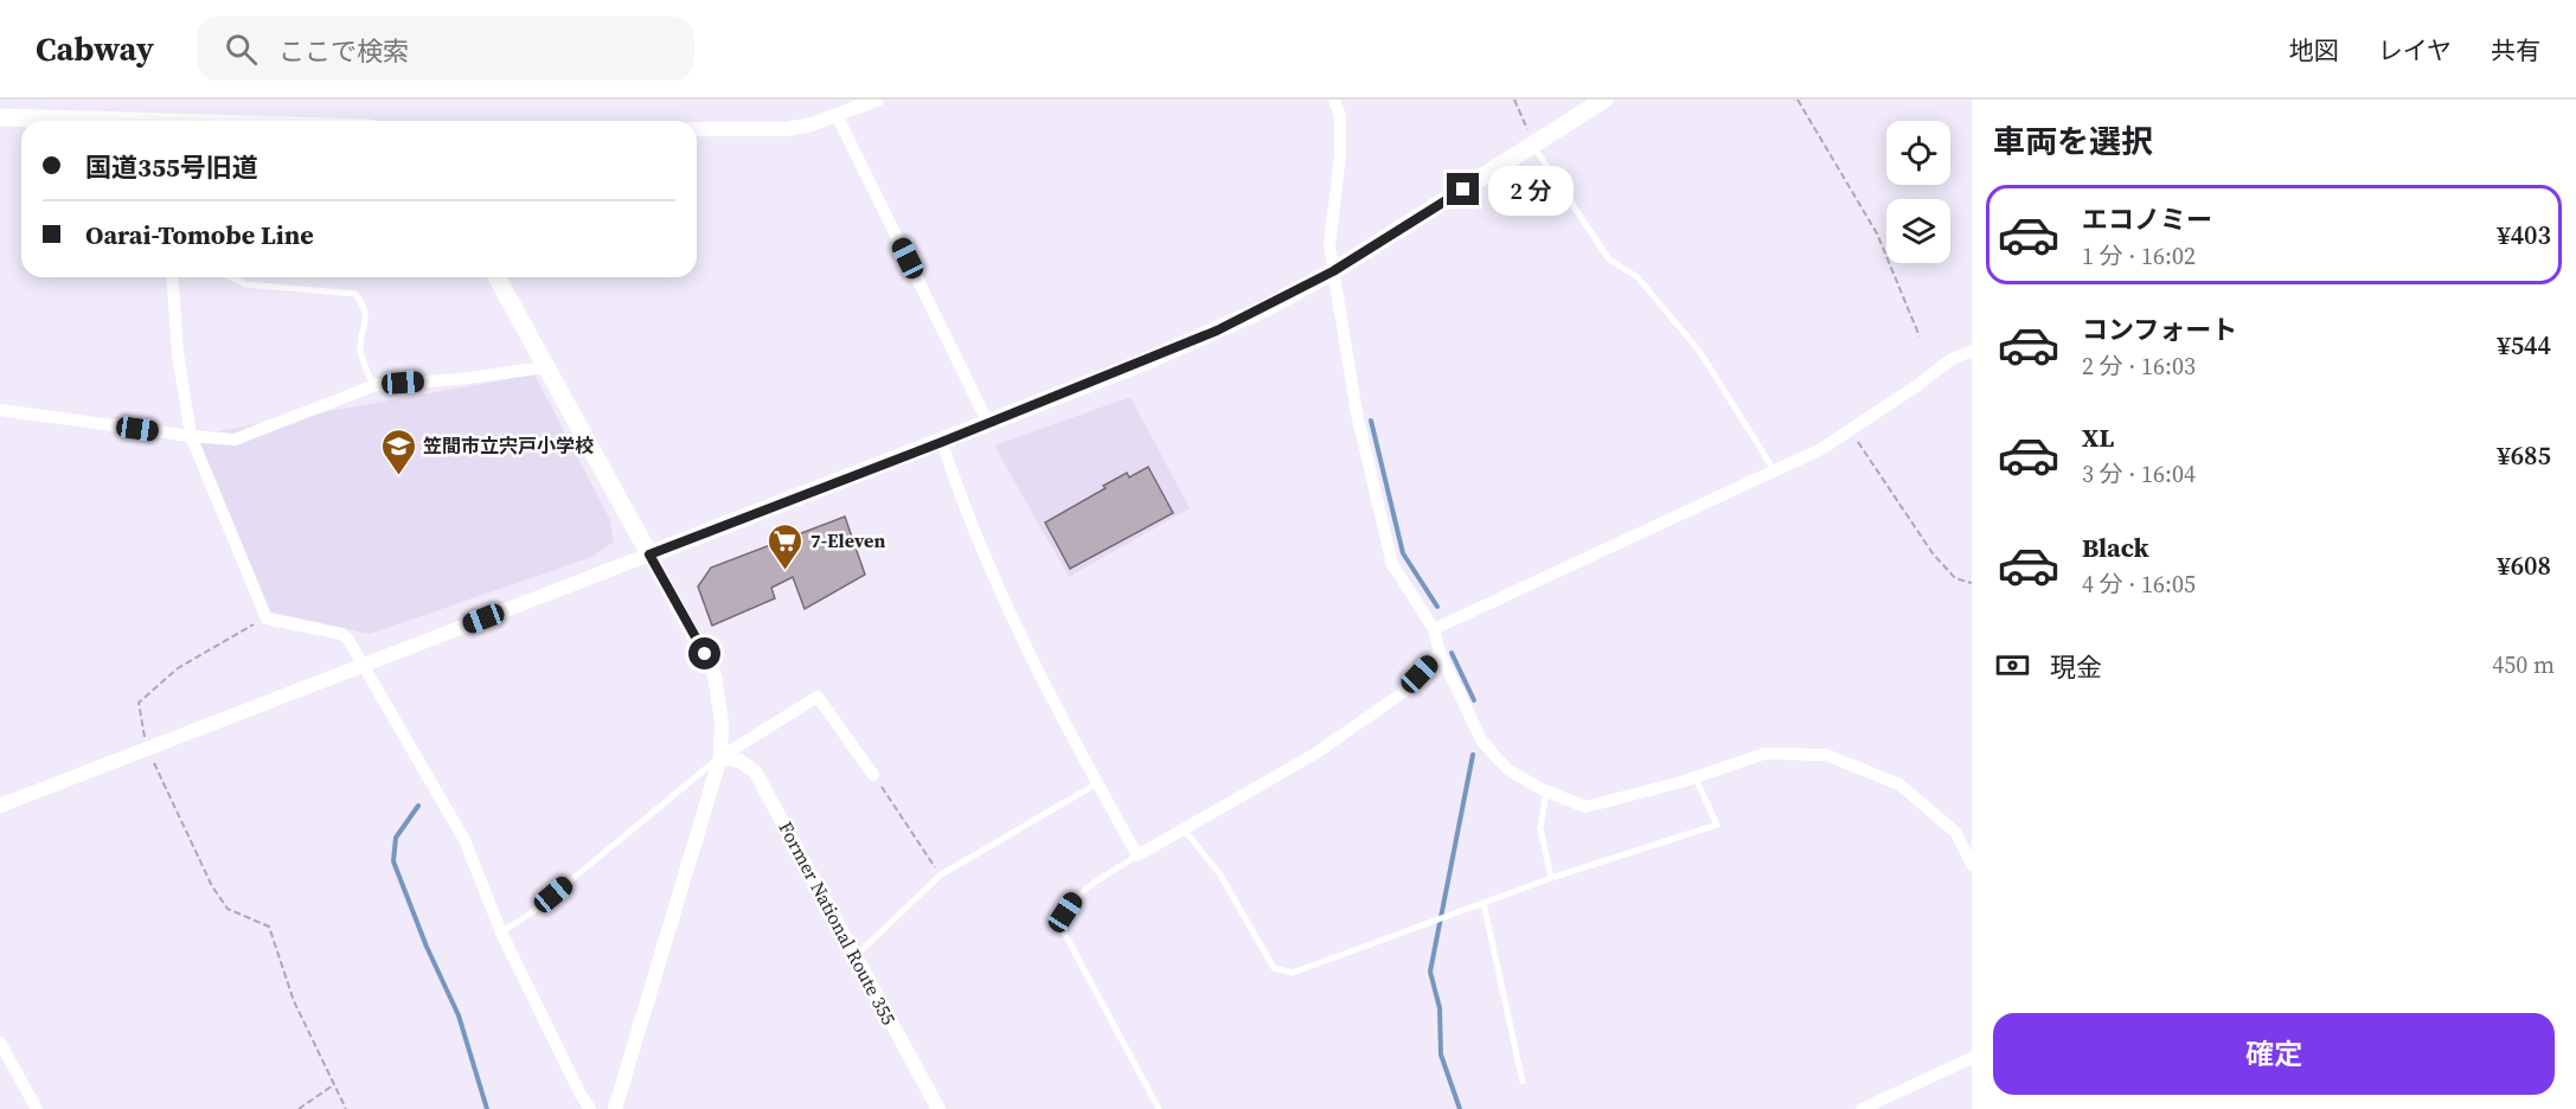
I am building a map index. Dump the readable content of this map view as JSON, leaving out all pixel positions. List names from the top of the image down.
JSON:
{
  "streets": {
    "street": ["Former National Route 355"]
  },
  "places": {
    "school or university": ["笠間市立宍戸小学校"],
    "supermarket": ["7-Eleven"]
  },
  "page": {
    "header": "Cabway",
    "search": "ここで検索",
    "nav": ["地図", "レイヤ", "共有"],
    "heading": "車両を選択",
    "banner": ["国道355号旧道", "Oarai-Tomobe Line"],
    "bubble": "2 分",
    "list": [
      {
        "name": "エコノミー",
        "note": "1 分 · 16:02",
        "value": "¥403"
      },
      {
        "name": "コンフォート",
        "note": "2 分 · 16:03",
        "value": "¥544"
      },
      {
        "name": "XL",
        "note": "3 分 · 16:04",
        "value": "¥685"
      },
      {
        "name": "Black",
        "note": "4 分 · 16:05",
        "value": "¥608"
      }
    ],
    "pay": ["現金", "450 m"],
    "buttons": "確定"
  }
}
